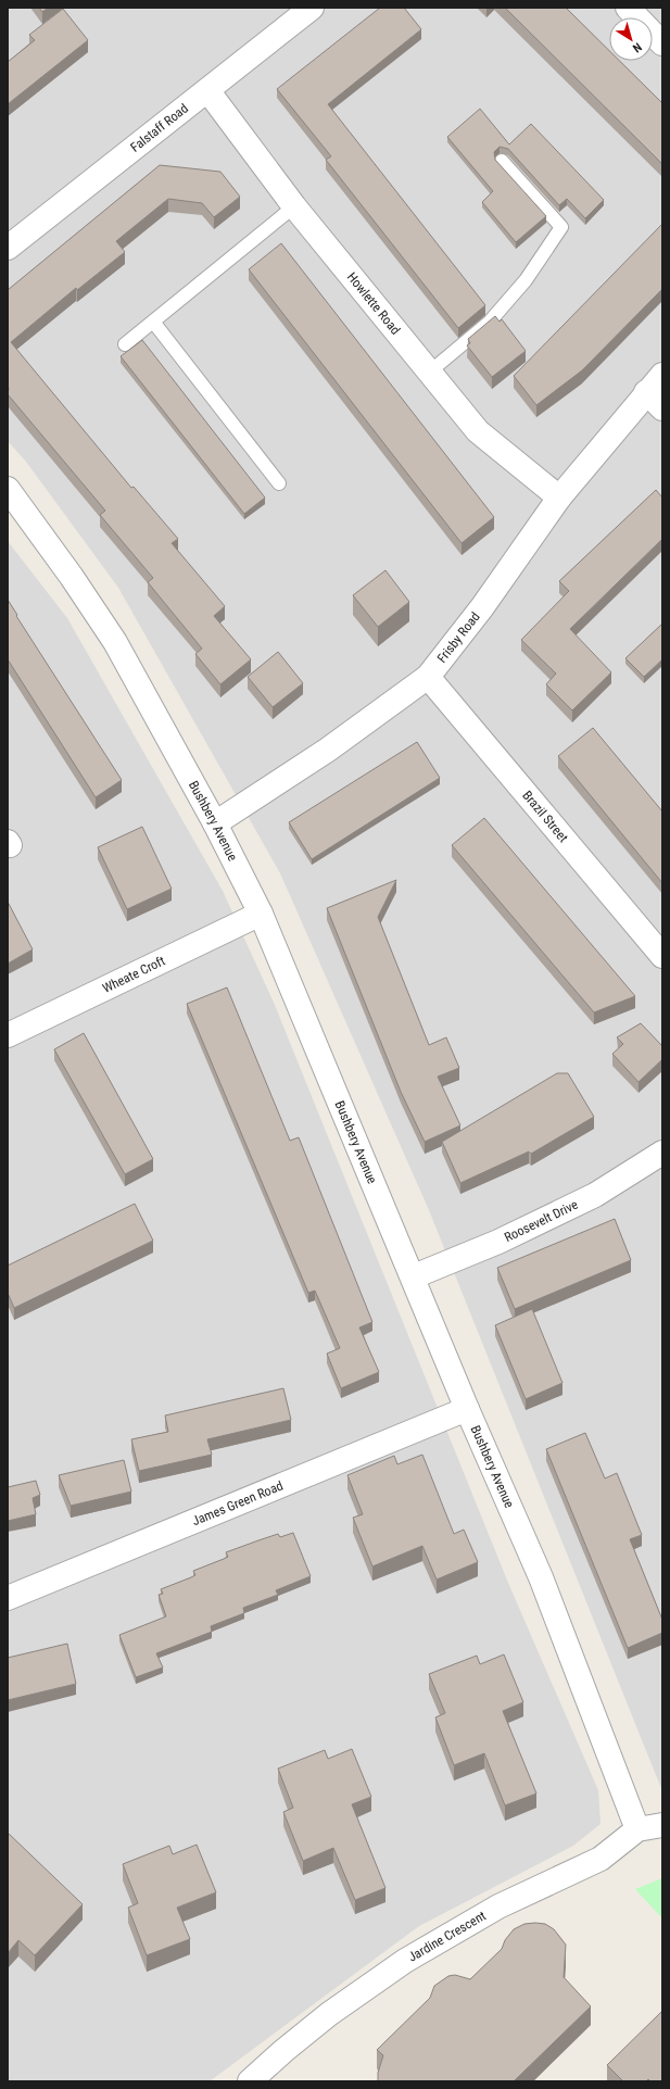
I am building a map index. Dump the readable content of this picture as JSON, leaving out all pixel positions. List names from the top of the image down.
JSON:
{
  "streets": {
    "street": [
      "Falstaff Road",
      "Howlette Road",
      "Frisby Road",
      "Brazil Street",
      "Bushbery Avenue",
      "Wheate Croft",
      "Roosevelt Drive",
      "James Green Road",
      "Jardine Crescent"
    ]
  },
  "crossings": [
    ["Falstaff Road", "Howlette Road"],
    ["Howlette Road", "Frisby Road"],
    ["Frisby Road", "Brazil Street"],
    ["Frisby Road", "Bushbery Avenue"],
    ["Bushbery Avenue", "Wheate Croft"],
    ["Bushbery Avenue", "Roosevelt Drive"],
    ["Bushbery Avenue", "James Green Road"],
    ["Bushbery Avenue", "Jardine Crescent"]
  ],
  "north": "bottom right"
}
